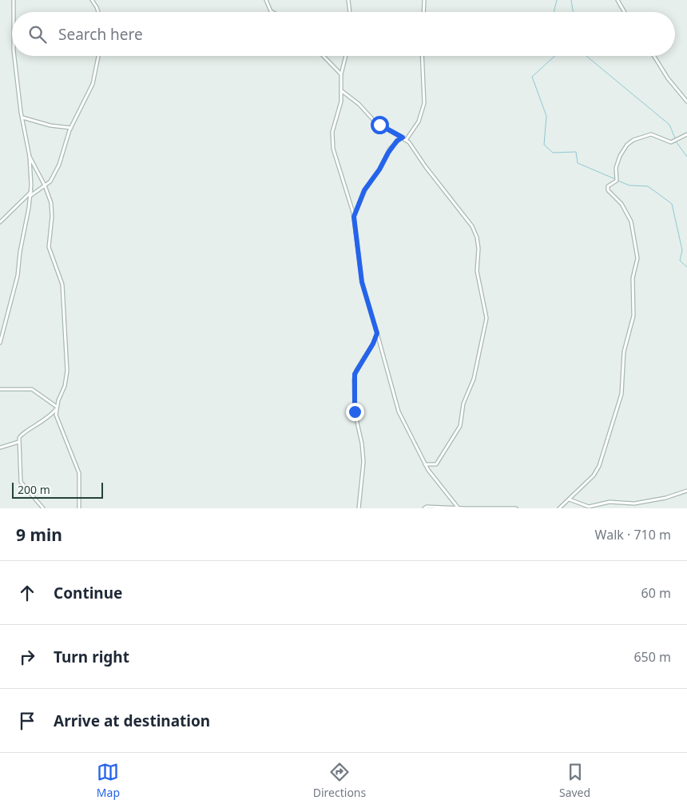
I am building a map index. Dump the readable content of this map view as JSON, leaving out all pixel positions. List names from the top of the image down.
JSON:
{
  "scale_bar": "200 m",
  "page": {
    "search": "Search here",
    "scale": "200 m",
    "heading": ["9 min", "Walk · 710 m"],
    "list": [
      ["Continue", "60 m"],
      ["Turn right", "650 m"],
      "Arrive at destination"
    ],
    "nav": ["Map", "Directions", "Saved"]
  }
}
